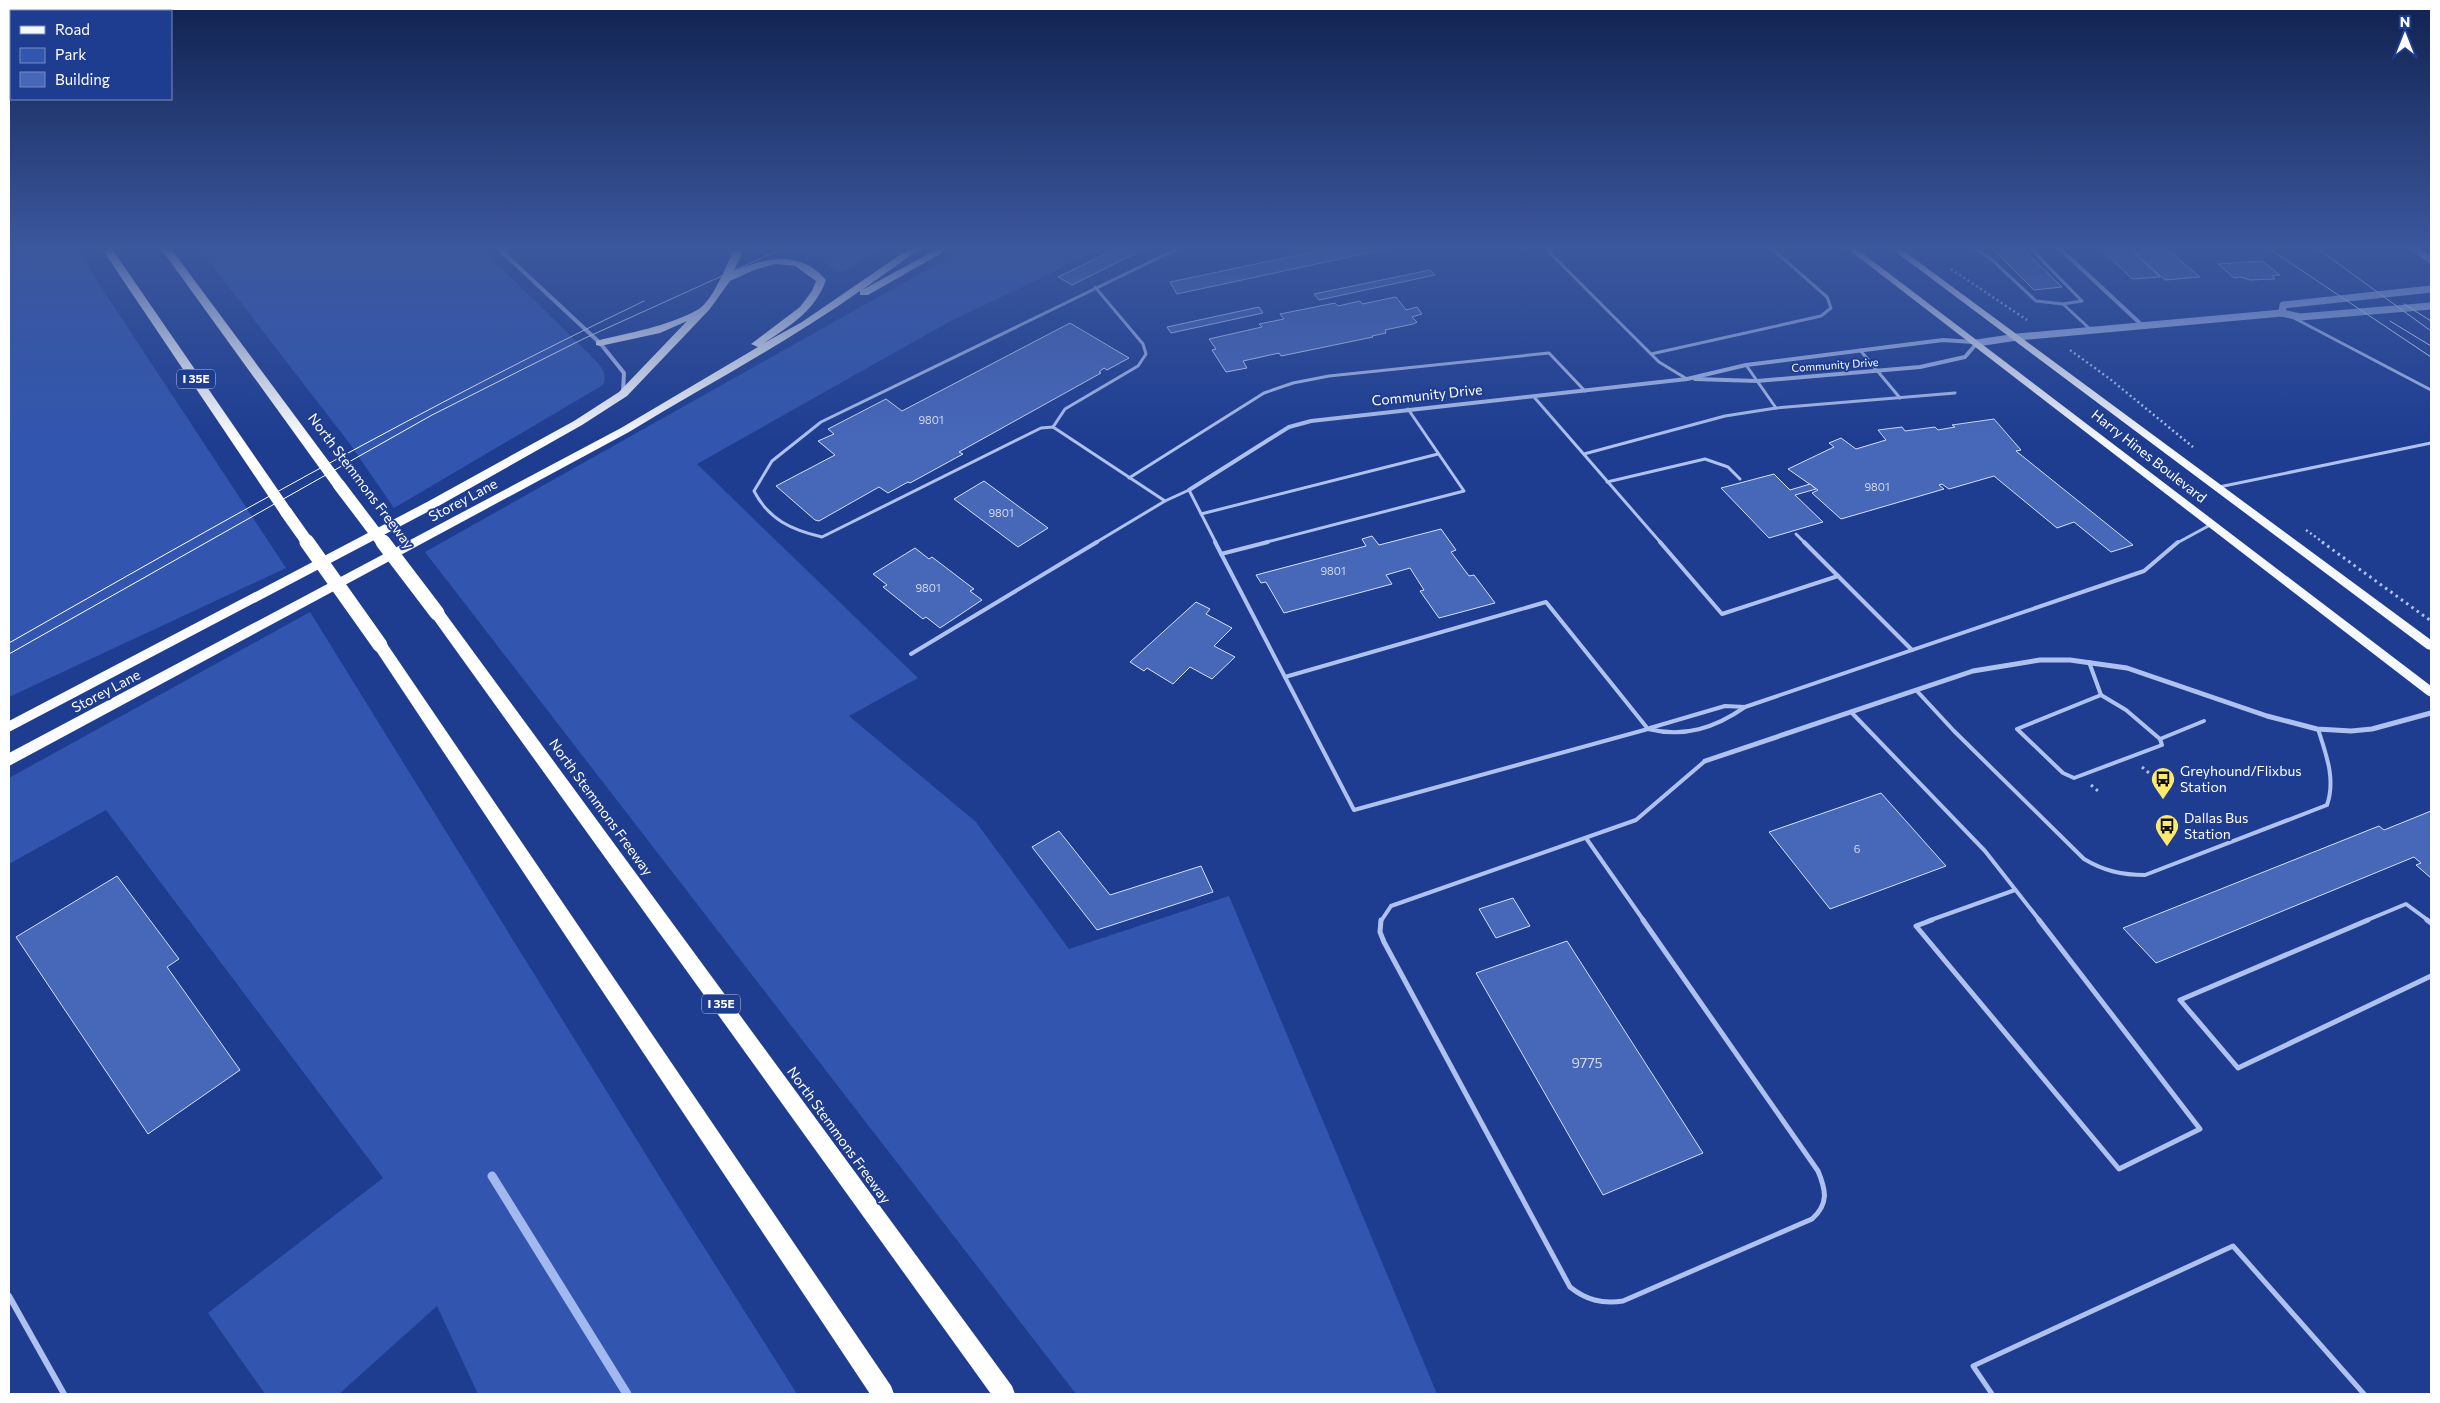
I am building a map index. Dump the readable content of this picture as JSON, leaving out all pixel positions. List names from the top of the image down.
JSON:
{
  "streets": {
    "highway": ["I 35E", "North Stemmons Freeway", "Storey Lane"],
    "main road": ["Harry Hines Boulevard"],
    "street": ["Community Drive"]
  },
  "crossings": [
    ["Community Drive", "Harry Hines Boulevard"]
  ],
  "places": {
    "bus stop": ["Greyhound/Flixbus Station", "Dallas Bus Station"]
  },
  "house_numbers": [
    "9801",
    "9801",
    "9801",
    "9801",
    "9801",
    "6",
    "9775"
  ],
  "legend": ["Road", "Park", "Building"],
  "north": "top"
}
